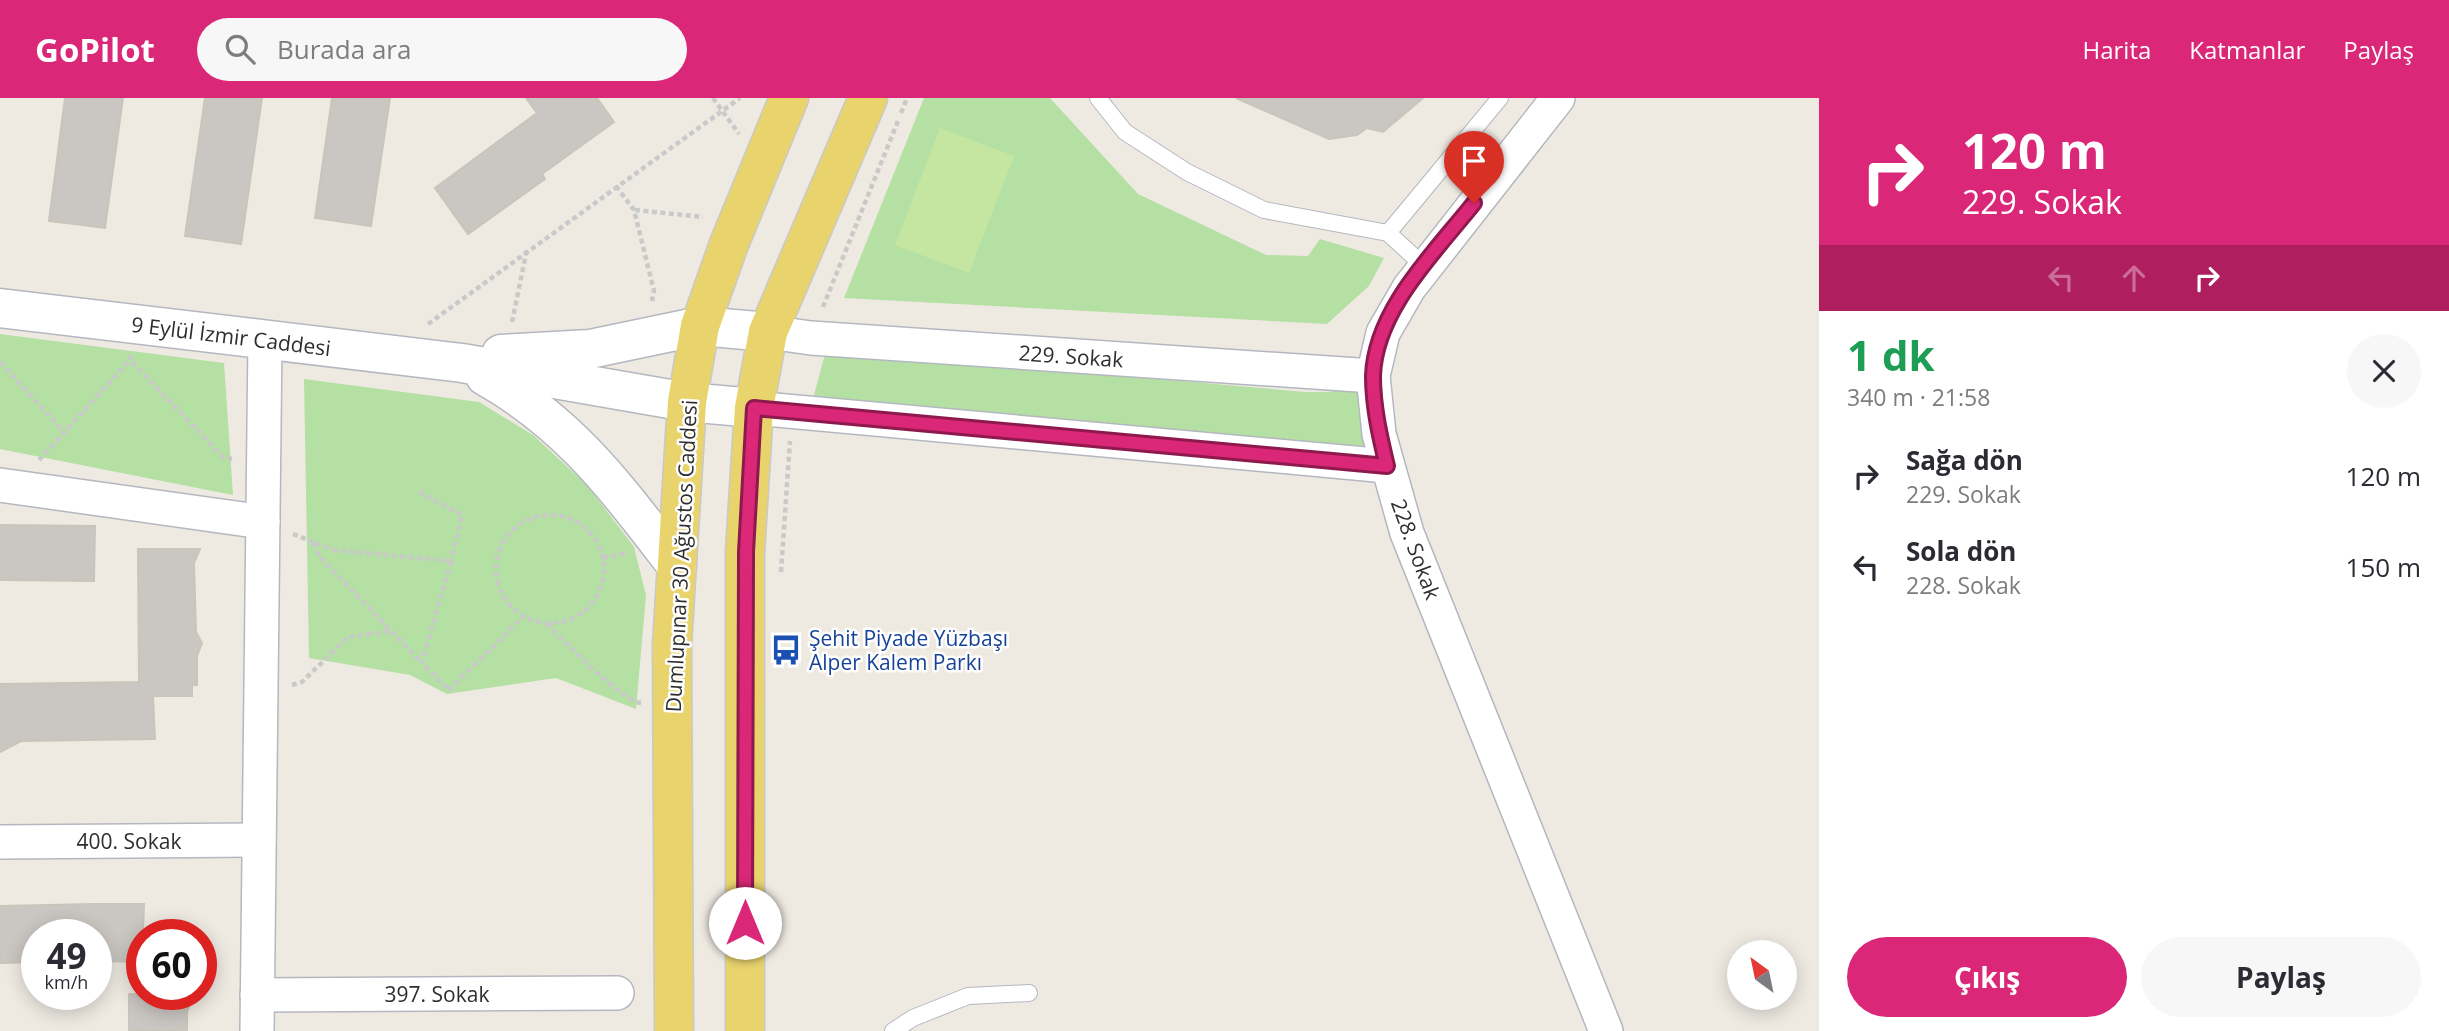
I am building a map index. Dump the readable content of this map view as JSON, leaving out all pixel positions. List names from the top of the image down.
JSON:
{
  "streets": {
    "main road": ["9 Eylül İzmir Caddesi", "Dumlupınar 30 Ağustos Caddesi"],
    "street": [
      "229. Sokak",
      "228. Sokak",
      "400. Sokak",
      "397. Sokak"
    ]
  },
  "crossings": [
    ["9 Eylül İzmir Caddesi", "229. Sokak"],
    ["9 Eylül İzmir Caddesi", "Dumlupınar 30 Ağustos Caddesi"],
    ["229. Sokak", "228. Sokak"]
  ],
  "places": {
    "bus stop": ["Şehit Piyade Yüzbaşı Alper Kalem Parkı"]
  },
  "north": "top left",
  "page": {
    "header": "GoPilot",
    "search": "Burada ara",
    "nav": ["Harita", "Katmanlar", "Paylaş"],
    "turn": ["120 m", "229. Sokak"],
    "heading": ["1 dk", "340 m · 21:58"],
    "list": [
      {
        "name": "Sağa dön",
        "note": "229. Sokak",
        "value": "120 m"
      },
      {
        "name": "Sola dön",
        "note": "228. Sokak",
        "value": "150 m"
      }
    ],
    "speed": "49 km/h",
    "limit": "60",
    "buttons": ["Çıkış", "Paylaş"]
  }
}
